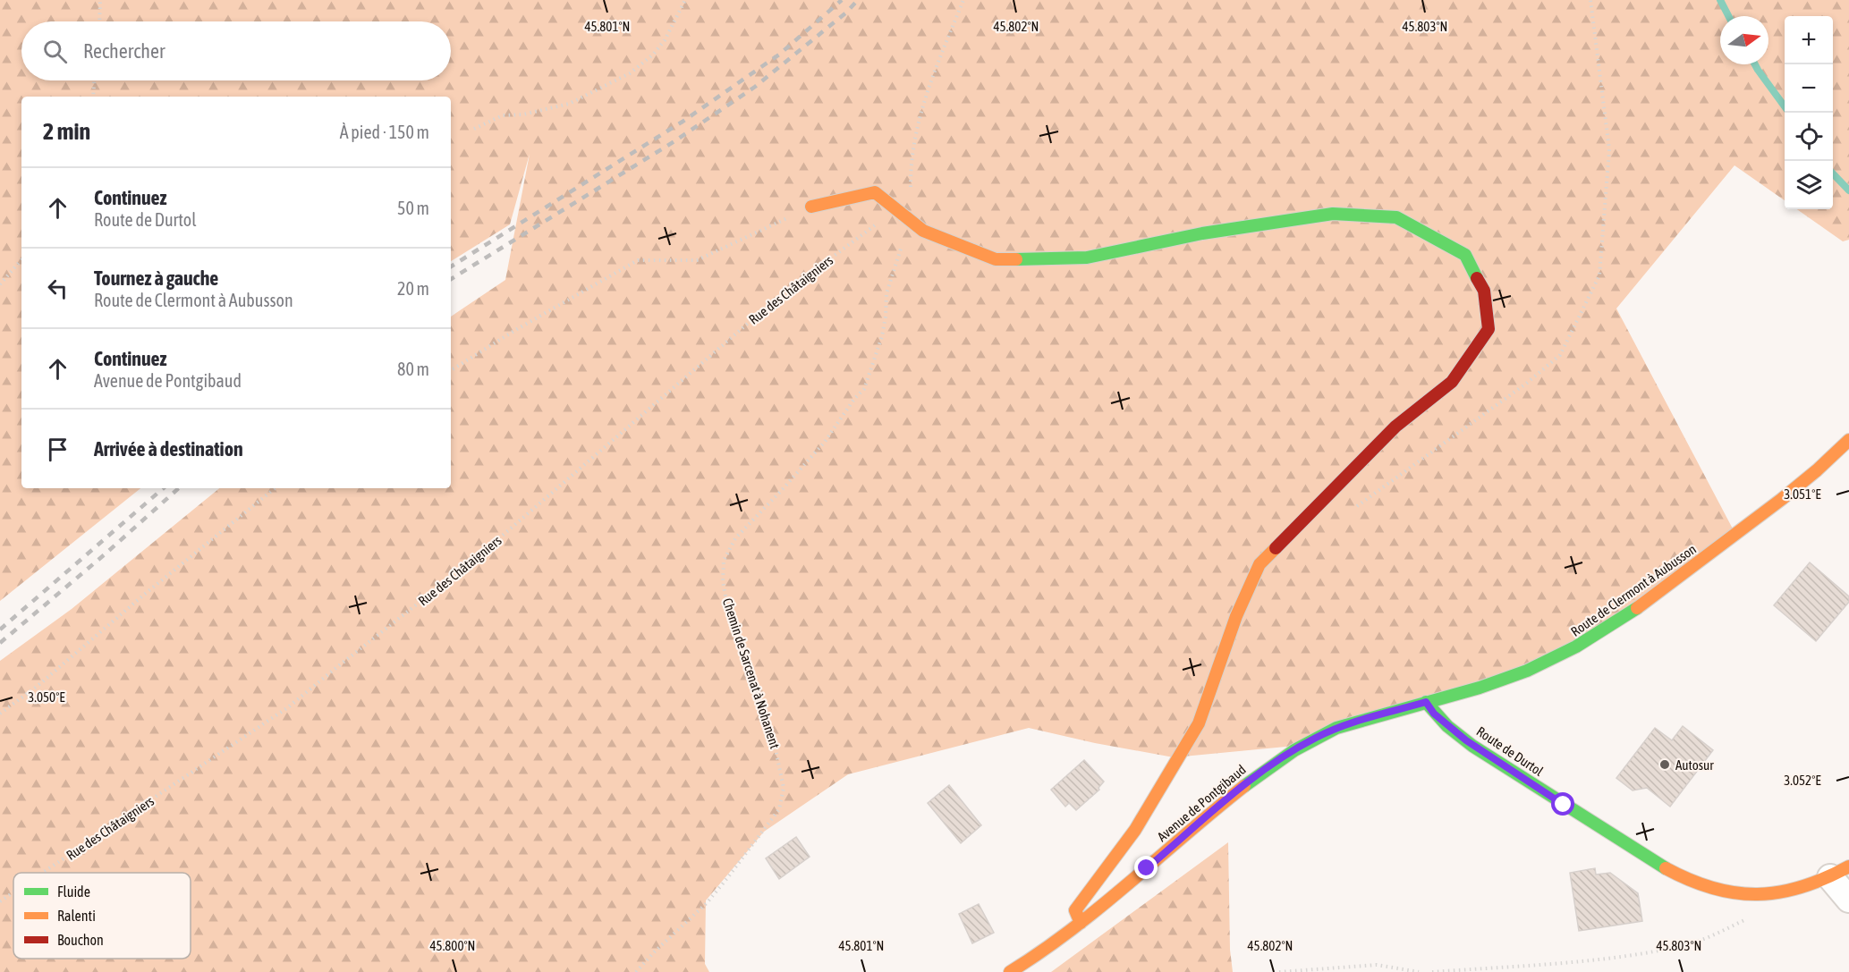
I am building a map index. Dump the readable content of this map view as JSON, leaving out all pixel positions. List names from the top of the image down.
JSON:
{
  "streets": {
    "street": ["Route de Clermont à Aubusson", "Route de Durtol", "Avenue de Pontgibaud"],
    "path": ["Rue des Châtaigniers", "Chemin de Sarcenat à Nohanent"]
  },
  "crossings": [
    ["Route de Clermont à Aubusson", "Route de Durtol"],
    ["Route de Clermont à Aubusson", "Avenue de Pontgibaud"]
  ],
  "places": ["Autosur"],
  "legend": ["Fluide", "Ralenti", "Bouchon"],
  "north": "right",
  "page": {
    "map_buttons": ["+", "−"],
    "search": "Rechercher",
    "heading": ["2 min", "À pied · 150 m"],
    "list": [
      ["Continuez", "Route de Durtol", "50 m"],
      ["Tournez à gauche", "Route de Clermont à Aubusson", "20 m"],
      ["Continuez", "Avenue de Pontgibaud", "80 m"],
      "Arrivée à destination"
    ]
  },
  "coordinates": [
    "45.801°N",
    "45.802°N",
    "45.803°N",
    "3.051°E",
    "3.050°E",
    "3.052°E",
    "45.800°N"
  ]
}
